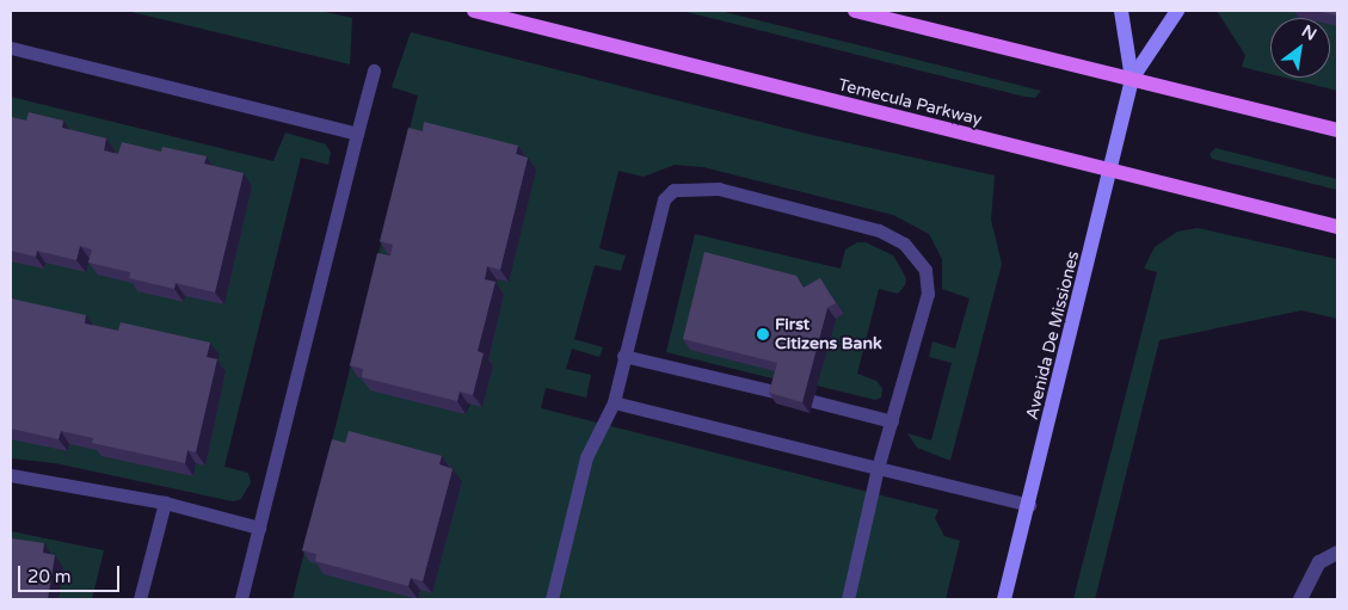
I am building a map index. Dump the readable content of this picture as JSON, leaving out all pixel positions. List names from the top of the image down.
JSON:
{
  "streets": {
    "main road": ["Temecula Parkway"],
    "street": ["Avenida De Missiones"]
  },
  "crossings": [
    ["Temecula Parkway", "Avenida De Missiones"]
  ],
  "places": ["First Citizens Bank"],
  "scale_bar": "20 m",
  "north": "top right"
}
